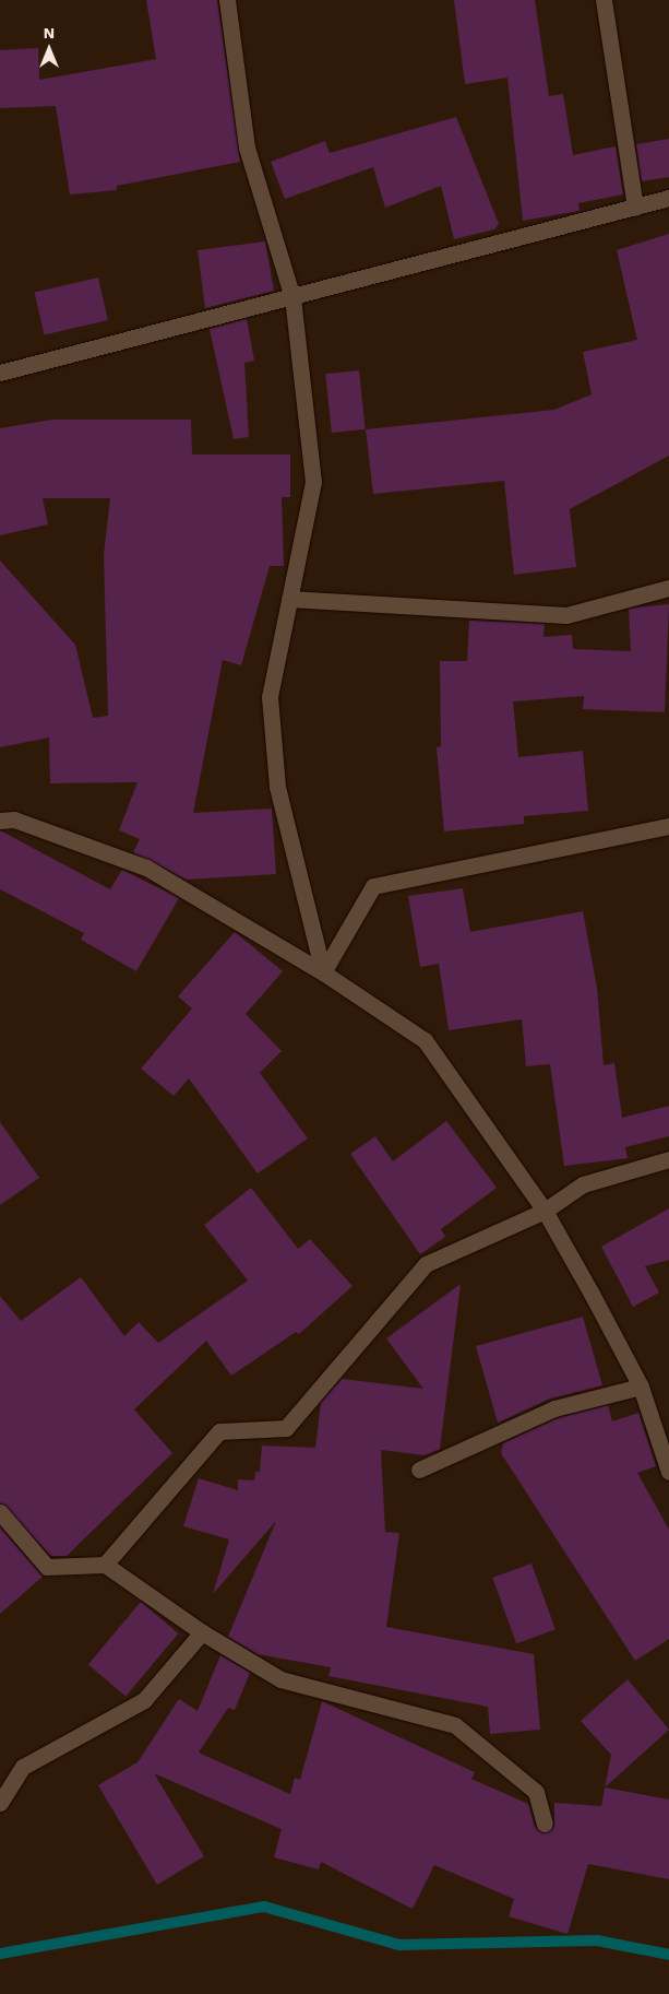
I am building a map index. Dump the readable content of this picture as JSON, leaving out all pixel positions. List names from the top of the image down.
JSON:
{
  "north": "top"
}
